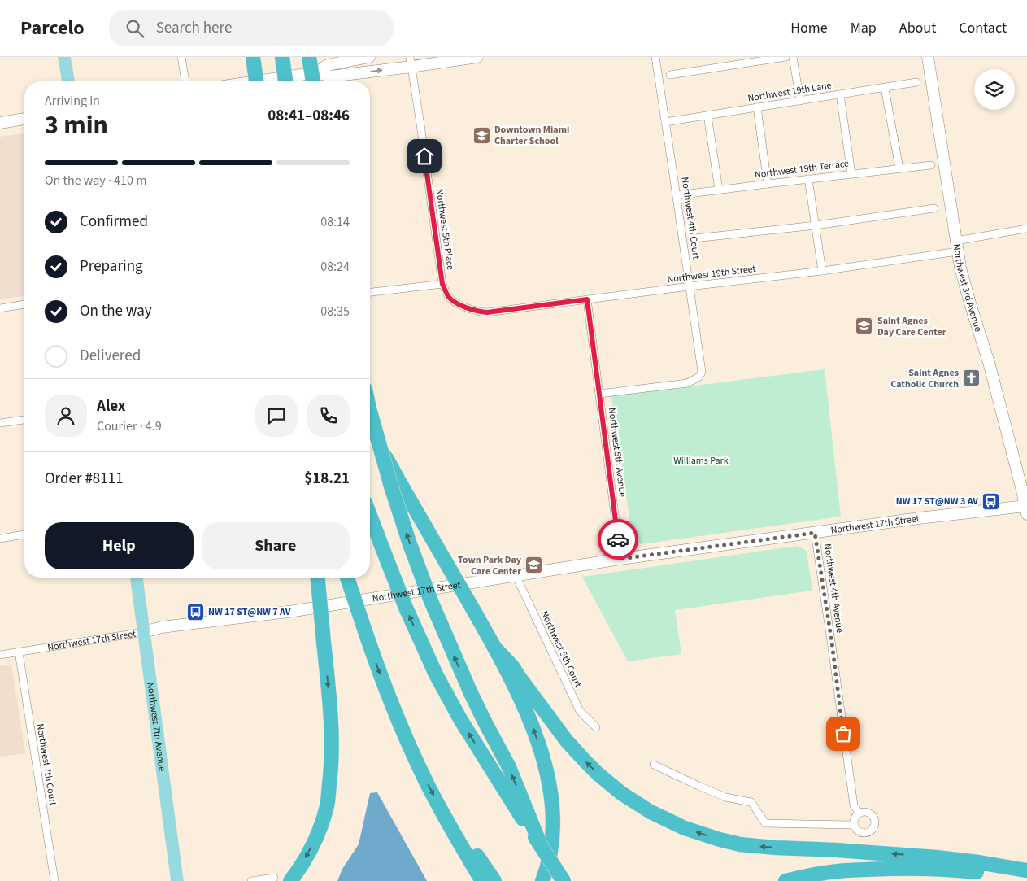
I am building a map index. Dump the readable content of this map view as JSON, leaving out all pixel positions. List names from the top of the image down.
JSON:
{
  "streets": {
    "main road": ["Northwest 7th Avenue"],
    "street": [
      "Northwest 19th Lane",
      "Northwest 19th Terrace",
      "Northwest 4th Court",
      "Northwest 5th Place",
      "Northwest 19th Street",
      "Northwest 3rd Avenue",
      "Northwest 5th Avenue",
      "Northwest 17th Street",
      "Northwest 4th Avenue",
      "Northwest 5th Court",
      "Northwest 7th Court"
    ]
  },
  "crossings": [
    ["Northwest 19th Lane", "Northwest 4th Court"],
    ["Northwest 19th Terrace", "Northwest 4th Court"],
    ["Northwest 4th Court", "Northwest 19th Street"],
    ["Northwest 4th Court", "Northwest 5th Avenue"],
    ["Northwest 5th Place", "Northwest 19th Street"],
    ["Northwest 19th Street", "Northwest 3rd Avenue"],
    ["Northwest 19th Street", "Northwest 5th Avenue"],
    ["Northwest 3rd Avenue", "Northwest 17th Street"],
    ["Northwest 5th Avenue", "Northwest 17th Street"],
    ["Northwest 17th Street", "Northwest 4th Avenue"],
    ["Northwest 17th Street", "Northwest 5th Court"],
    ["Northwest 17th Street", "Northwest 7th Avenue"],
    ["Northwest 17th Street", "Northwest 7th Court"]
  ],
  "parks": ["Williams Park"],
  "places": {
    "school or university": ["Downtown Miami Charter School", "Saint Agnes Day Care Center", "Town Park Day Care Center"],
    "church": ["Saint Agnes Catholic Church"],
    "bus stop": ["NW 17 ST@NW 3 AV", "NW 17 ST@NW 7 AV"]
  },
  "page": {
    "header": "Parcelo",
    "search": "Search here",
    "nav": [
      "Home",
      "Map",
      "About",
      "Contact"
    ],
    "heading": ["3 min", "Arriving in", "08:41–08:46"],
    "panel": [
      "Alex",
      "Courier · 4.9",
      "Order #8111",
      "$18.21"
    ],
    "bar": "On the way · 410 m",
    "list": [
      ["Confirmed", "08:14"],
      ["Preparing", "08:24"],
      ["On the way", "08:35"],
      "Delivered"
    ],
    "buttons": ["Help", "Share"]
  }
}
